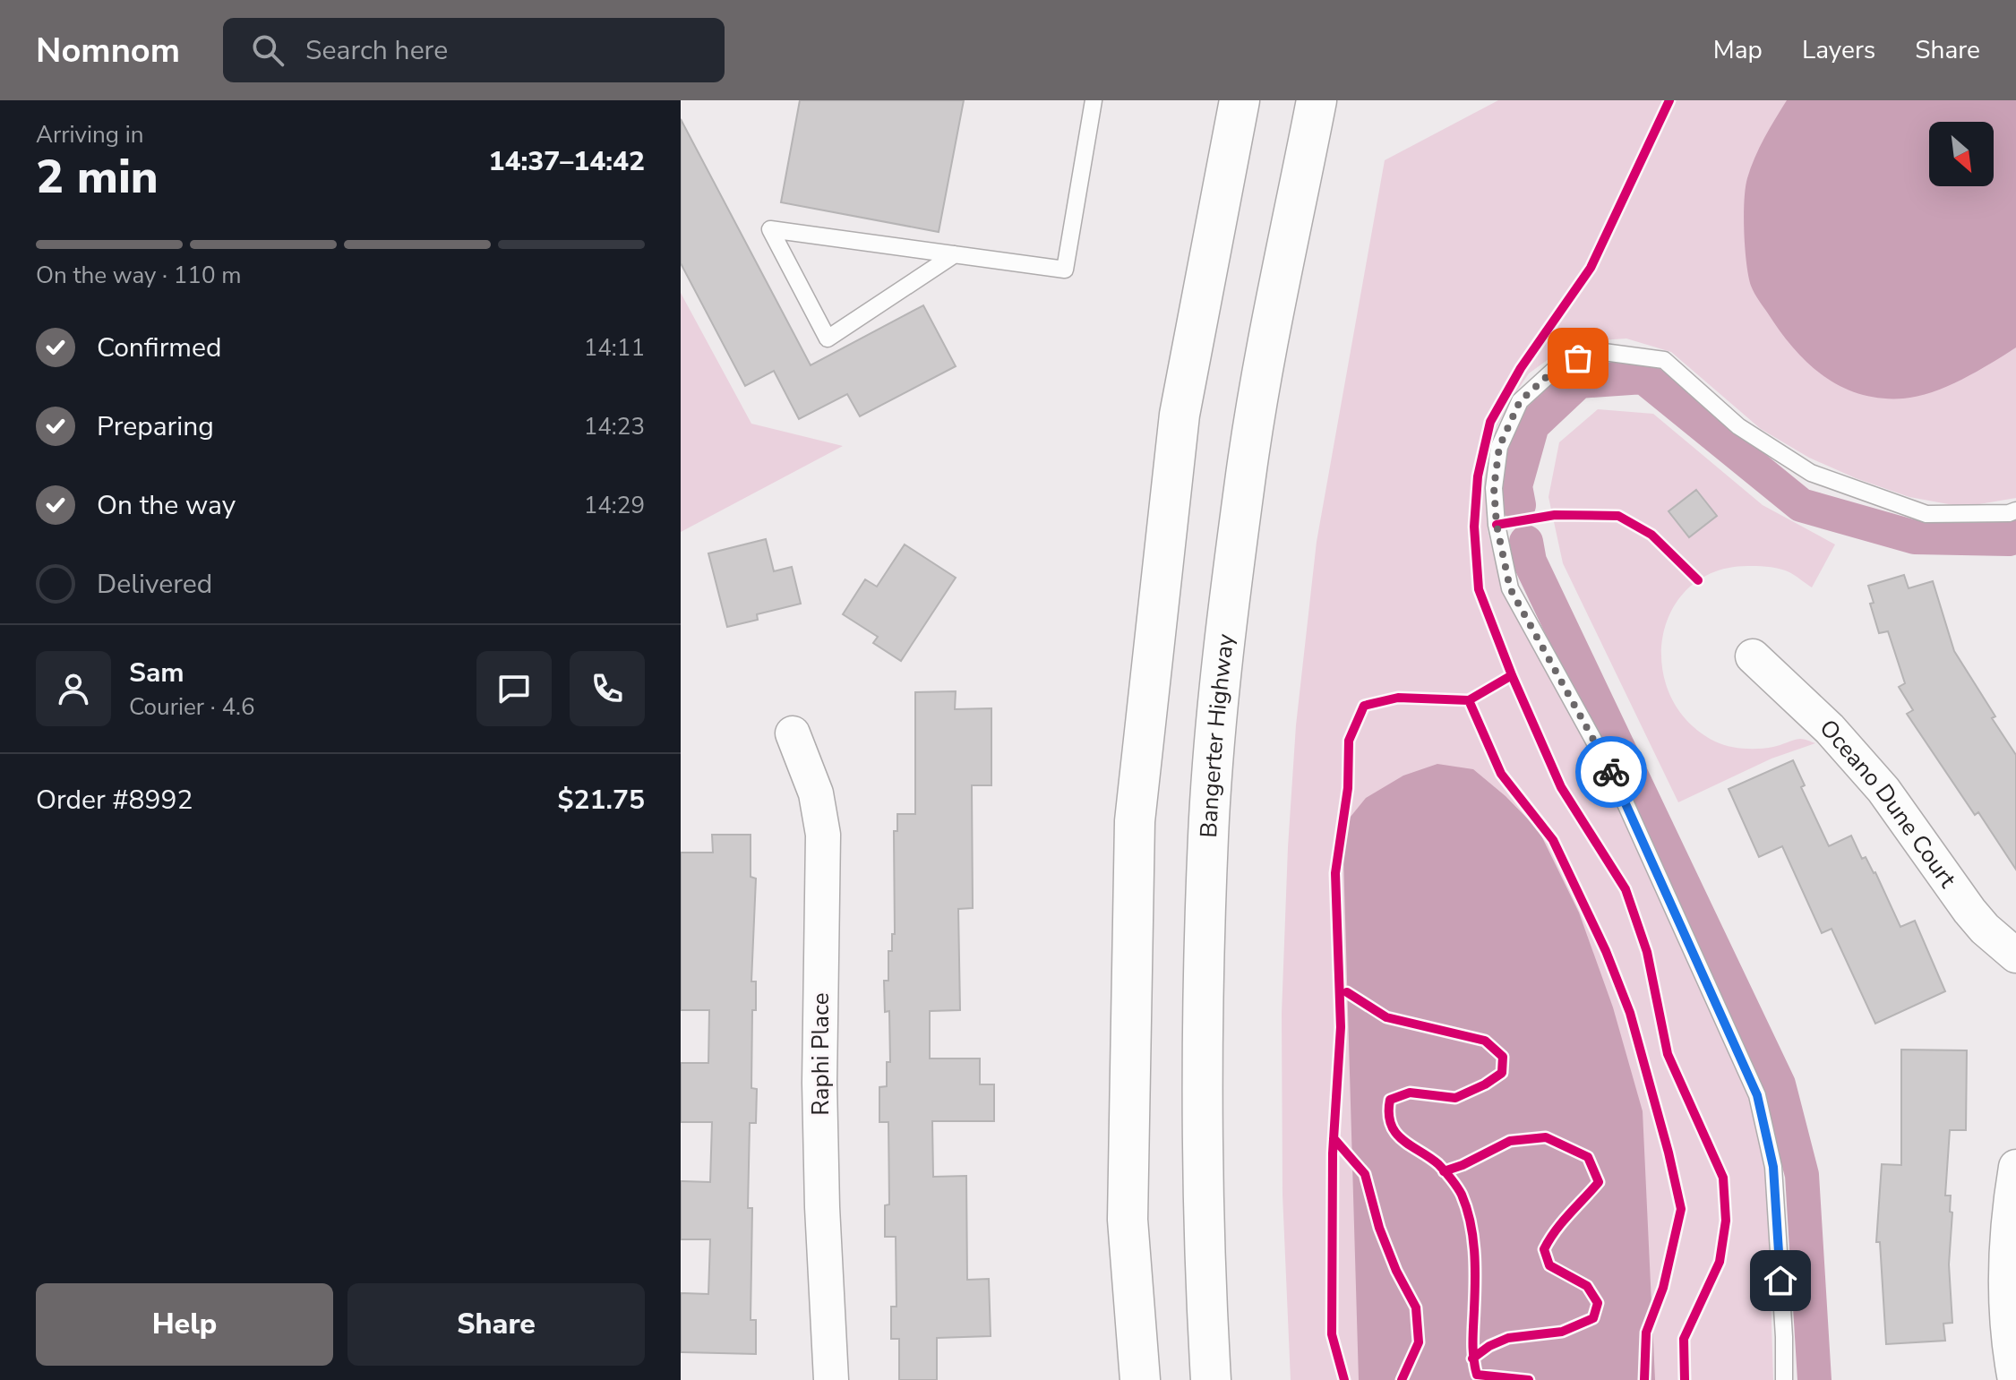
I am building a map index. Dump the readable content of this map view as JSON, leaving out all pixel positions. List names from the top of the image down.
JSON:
{
  "streets": {
    "highway": ["Bangerter Highway"],
    "street": ["Oceano Dune Court", "Raphi Place"]
  },
  "north": "bottom right",
  "page": {
    "header": "Nomnom",
    "search": "Search here",
    "nav": ["Map", "Layers", "Share"],
    "heading": ["2 min", "Arriving in", "14:37–14:42"],
    "panel": [
      "Sam",
      "Courier · 4.6",
      "Order #8992",
      "$21.75"
    ],
    "bar": "On the way · 110 m",
    "list": [
      ["Confirmed", "14:11"],
      ["Preparing", "14:23"],
      ["On the way", "14:29"],
      "Delivered"
    ],
    "buttons": ["Help", "Share"]
  }
}
